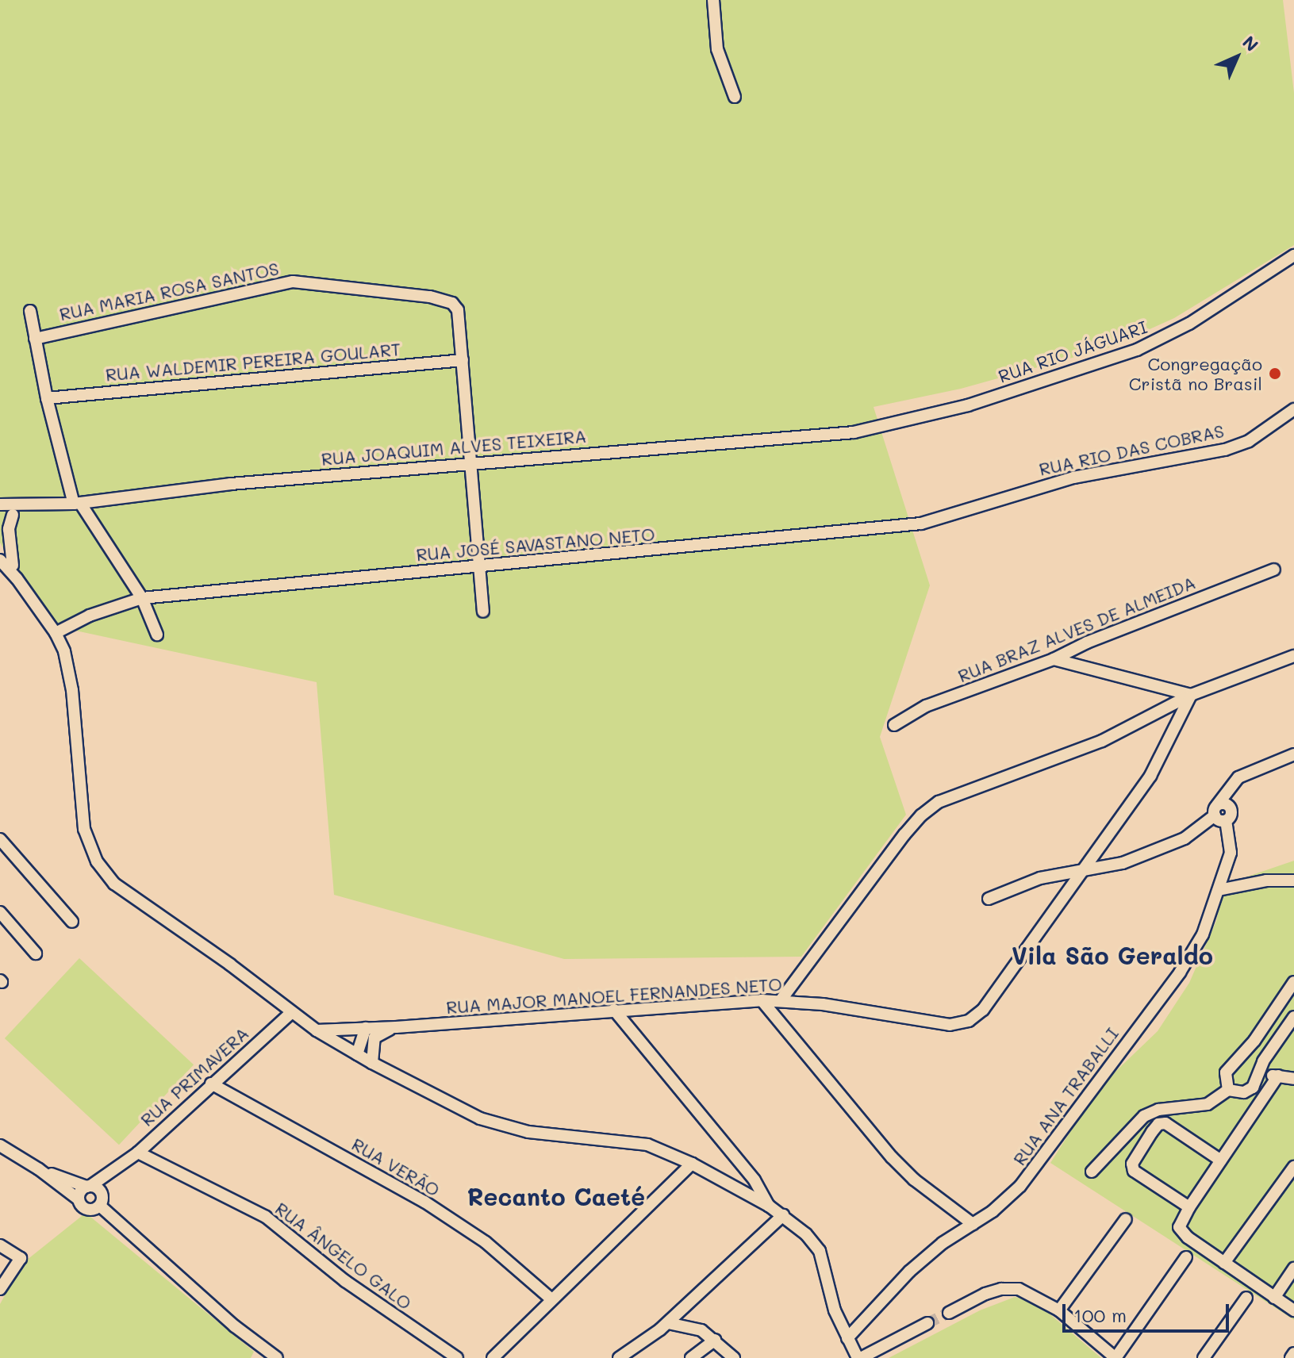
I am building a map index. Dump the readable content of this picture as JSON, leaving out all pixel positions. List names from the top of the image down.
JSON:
{
  "streets": {
    "street": [
      "RUA MARIA ROSA SANTOS",
      "RUA RIO JÁGUARI",
      "RUA WALDEMIR PEREIRA GOULART",
      "RUA JOAQUIM ALVES TEIXEIRA",
      "RUA RIO DAS COBRAS",
      "RUA JOSÉ SAVASTANO NETO",
      "RUA BRAZ ALVES DE ALMEIDA",
      "RUA MAJOR MANOEL FERNANDES NETO",
      "RUA PRIMAVERA",
      "RUA ANA TRABALLI",
      "RUA VERÃO",
      "RUA ÂNGELO GALO"
    ]
  },
  "crossings": [
    ["RUA MARIA ROSA SANTOS", "RUA WALDEMIR PEREIRA GOULART"],
    ["RUA RIO JÁGUARI", "RUA JOAQUIM ALVES TEIXEIRA"],
    ["RUA RIO DAS COBRAS", "RUA JOSÉ SAVASTANO NETO"],
    ["RUA PRIMAVERA", "RUA VERÃO"],
    ["RUA PRIMAVERA", "RUA ÂNGELO GALO"]
  ],
  "districts": ["Vila São Geraldo", "Recanto Caeté"],
  "places": ["Congregação Cristã no Brasil"],
  "scale_bar": "100 m",
  "north": "top right"
}
